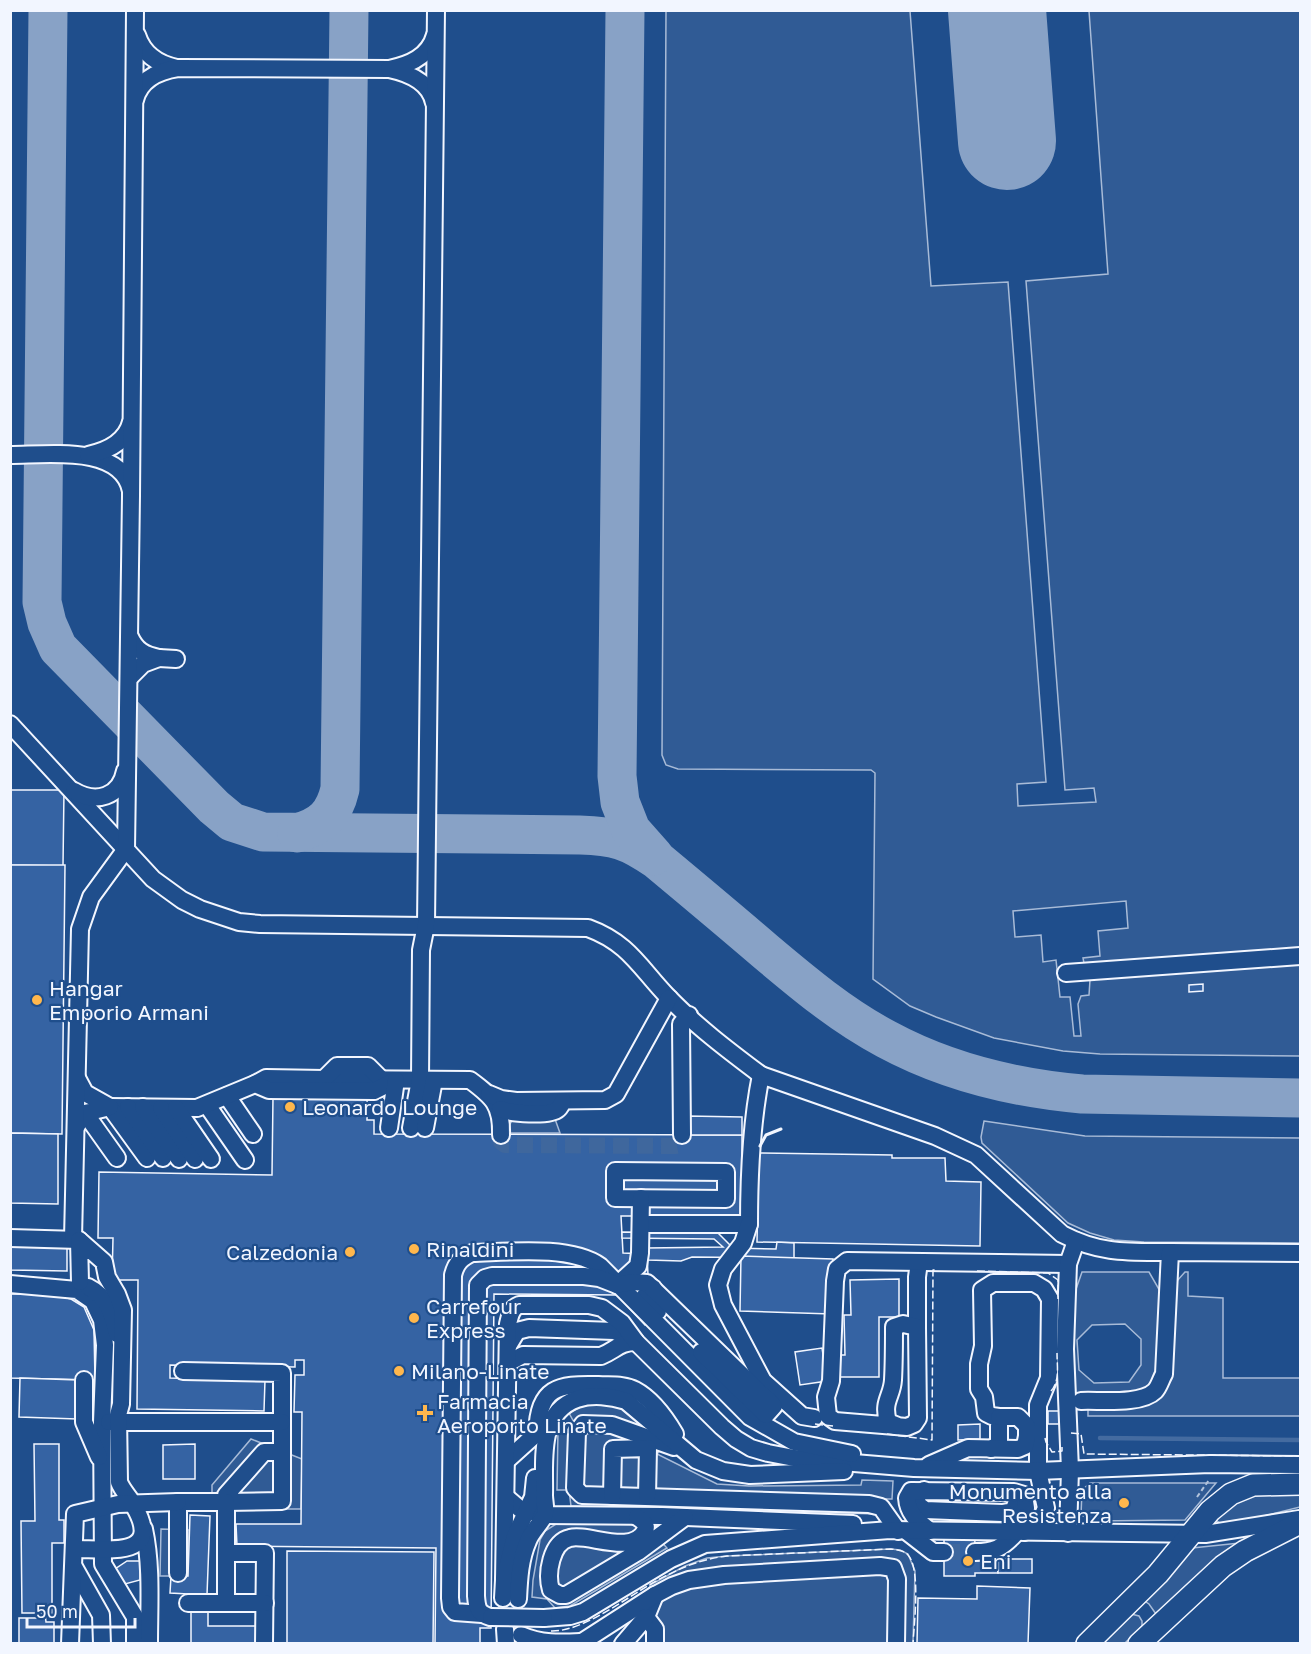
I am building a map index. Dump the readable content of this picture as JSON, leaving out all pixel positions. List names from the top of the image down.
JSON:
{
  "places": {
    "other": [
      "Hangar Emporio Armani",
      "Leonardo Lounge",
      "Rinaldini",
      "Calzedonia",
      "Carrefour Express",
      "Milano-Linate",
      "Monumento alla Resistenza",
      "Eni"
    ],
    "health": ["Farmacia Aeroporto Linate"]
  },
  "scale_bar": "50 m"
}
